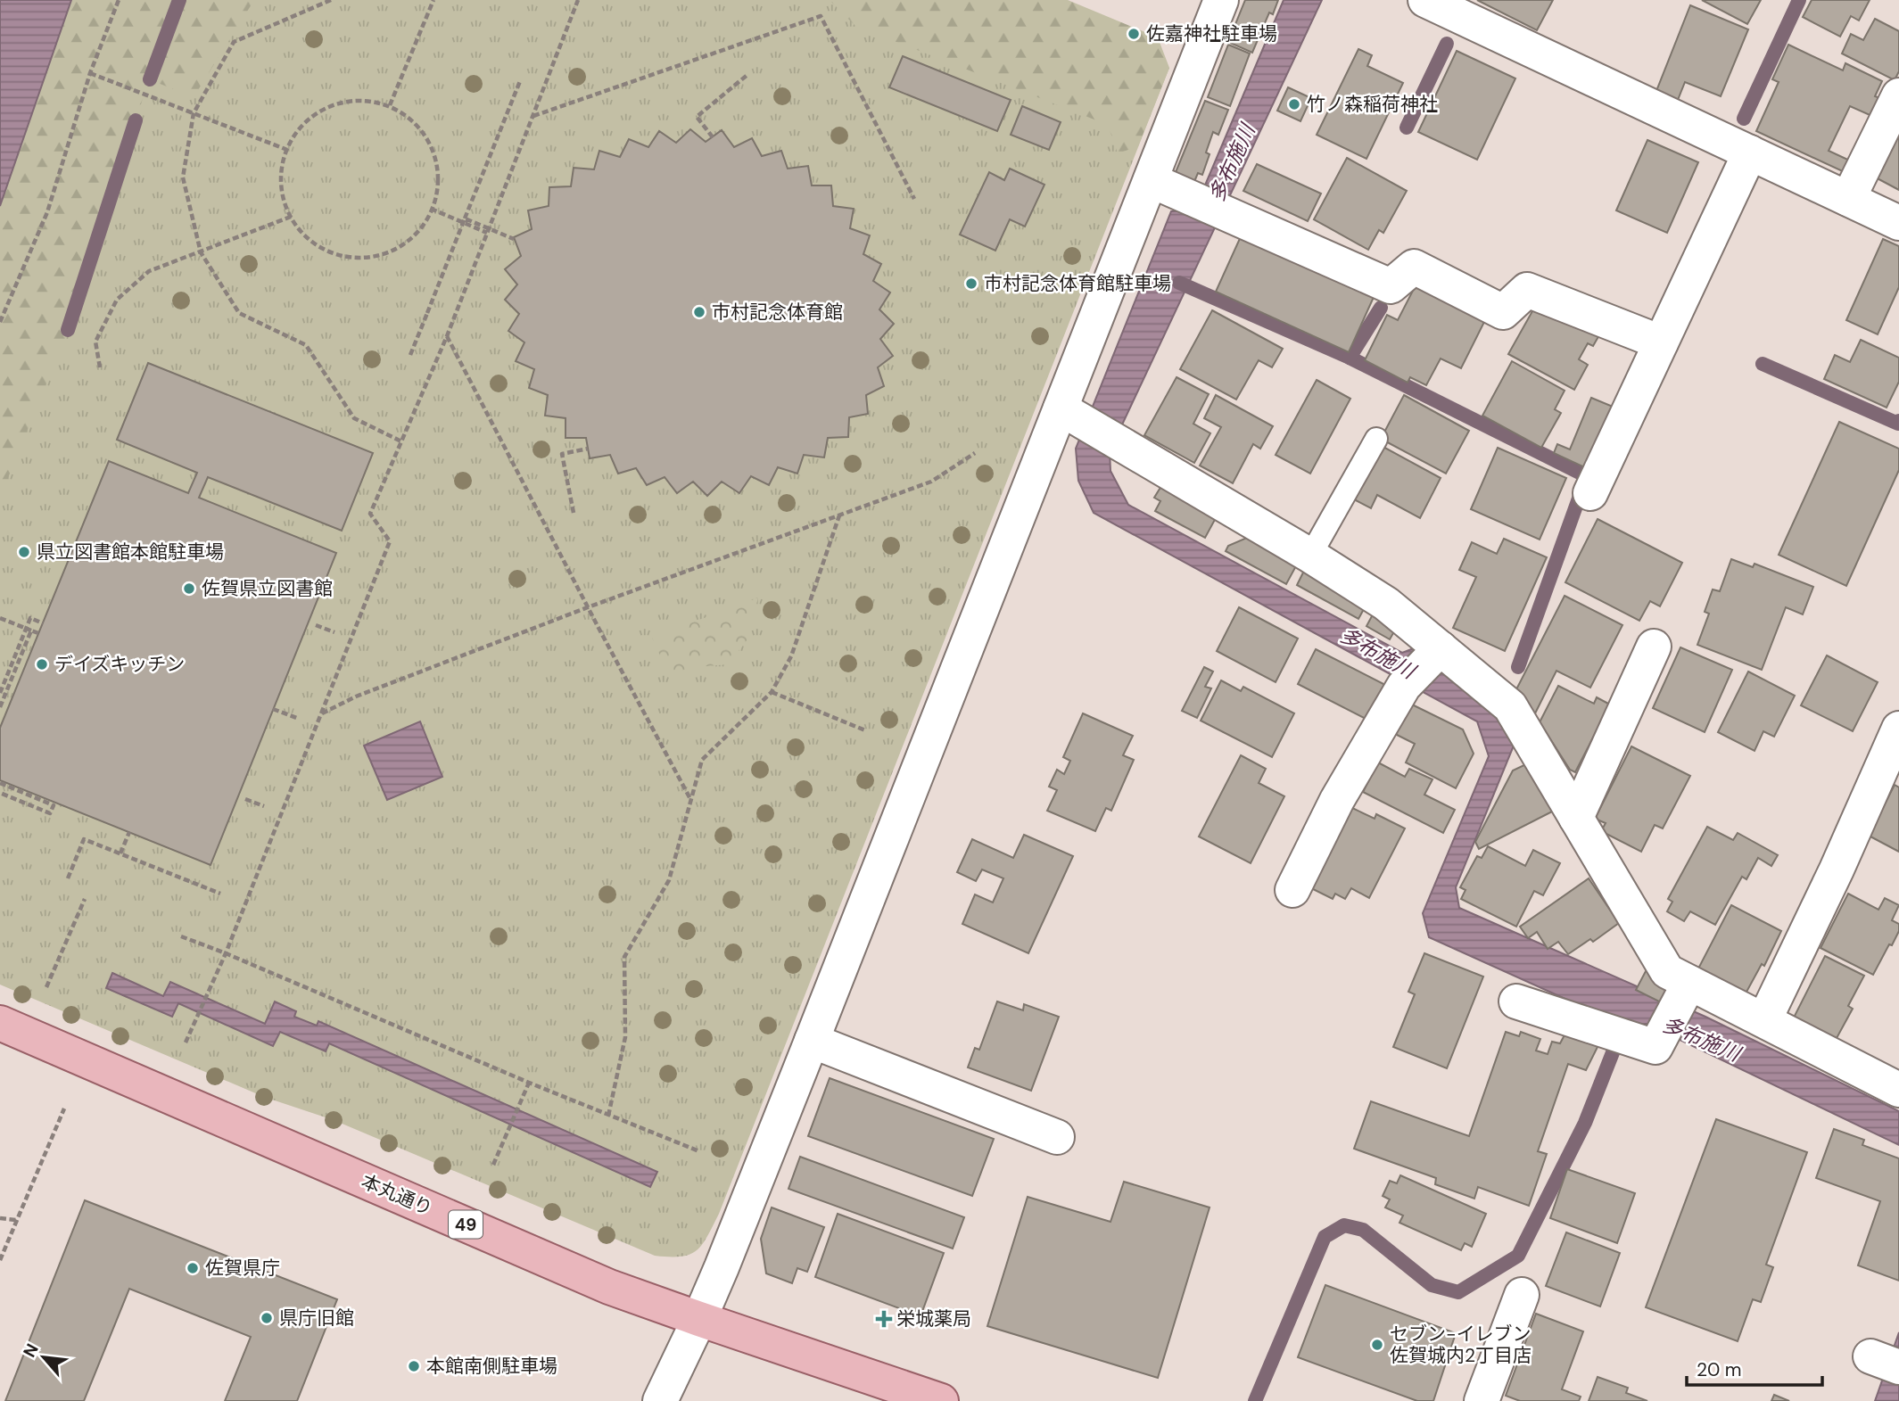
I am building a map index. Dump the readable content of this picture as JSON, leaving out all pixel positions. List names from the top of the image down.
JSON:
{
  "streets": {
    "main road": ["本丸通り", "49"]
  },
  "water": ["多布施川"],
  "places": {
    "other": [
      "佐嘉神社駐車場",
      "竹ノ森稲荷神社",
      "市村記念体育館駐車場",
      "市村記念体育館",
      "県立図書館本館駐車場",
      "佐賀県立図書館",
      "デイズキッチン",
      "佐賀県庁",
      "県庁旧館",
      "セブン−イレブン 佐賀城内2丁目店",
      "本館南側駐車場"
    ],
    "health": ["栄城薬局"]
  },
  "scale_bar": "20 m",
  "north": "top left"
}
